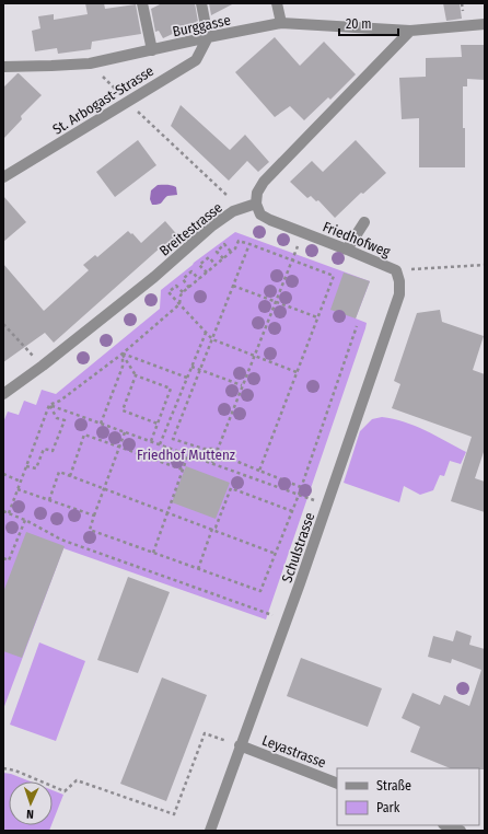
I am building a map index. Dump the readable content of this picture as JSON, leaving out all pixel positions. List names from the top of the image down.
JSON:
{
  "streets": {
    "street": [
      "Burggasse",
      "St. Arbogast-Strasse",
      "Breitestrasse",
      "Friedhofweg",
      "Schulstrasse",
      "Leyastrasse"
    ]
  },
  "crossings": [
    ["Burggasse", "St. Arbogast-Strasse"],
    ["Breitestrasse", "Friedhofweg"],
    ["Friedhofweg", "Schulstrasse"],
    ["Schulstrasse", "Leyastrasse"]
  ],
  "parks": ["Friedhof Muttenz"],
  "legend": ["Straße", "Park"],
  "scale_bar": "20 m",
  "north": "bottom"
}
